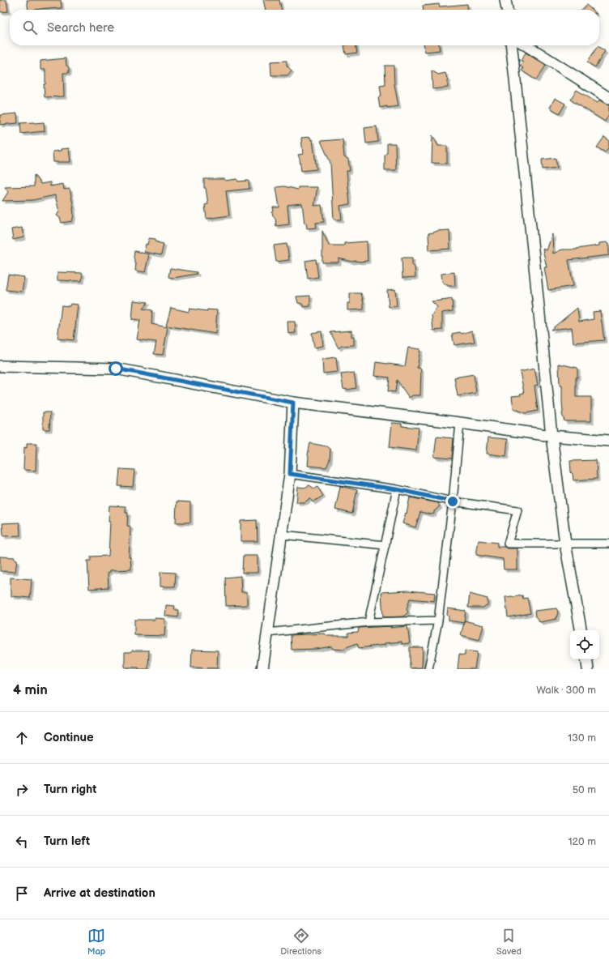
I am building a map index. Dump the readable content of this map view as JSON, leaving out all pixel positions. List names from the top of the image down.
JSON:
{
  "page": {
    "search": "Search here",
    "heading": ["4 min", "Walk · 300 m"],
    "list": [
      ["Continue", "130 m"],
      ["Turn right", "50 m"],
      ["Turn left", "120 m"],
      "Arrive at destination"
    ],
    "nav": ["Map", "Directions", "Saved"]
  }
}
